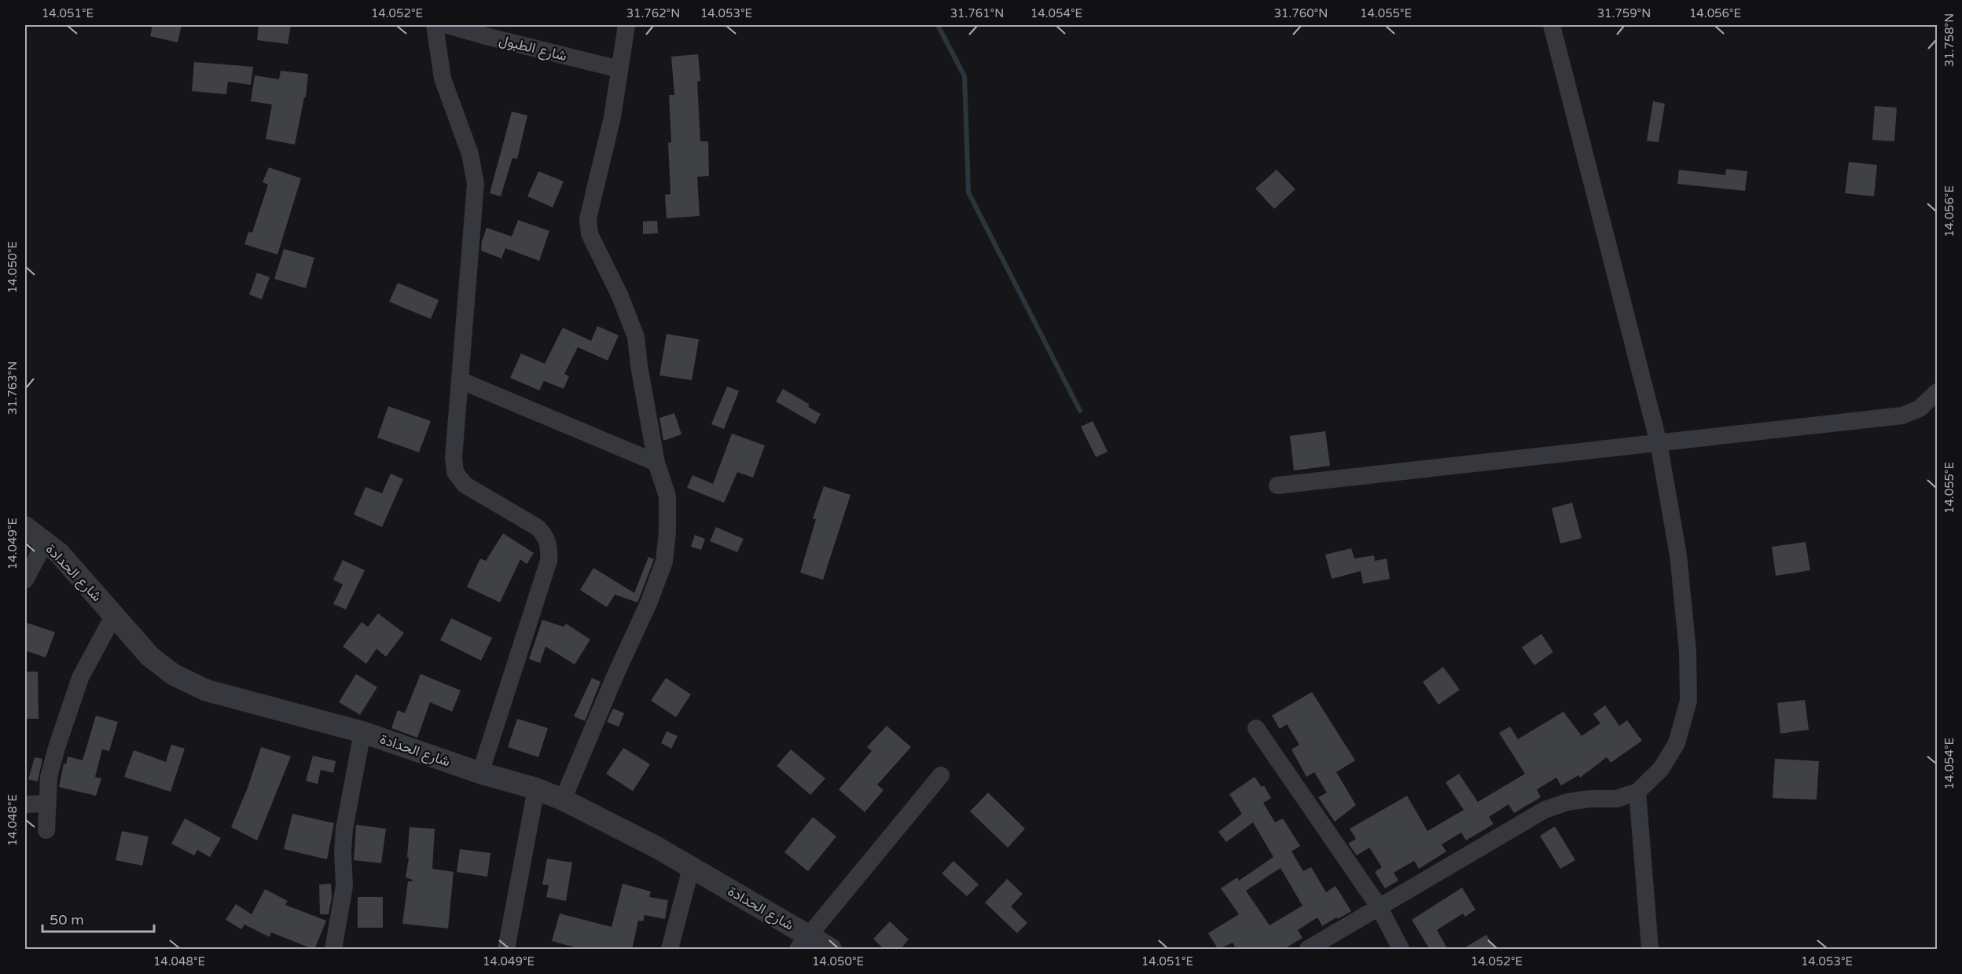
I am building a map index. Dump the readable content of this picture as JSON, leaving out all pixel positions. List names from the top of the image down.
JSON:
{
  "streets": {
    "street": ["شارع الطبول", "شارع الحدادة"]
  },
  "scale_bar": "50 m",
  "coordinates": [
    "14.051°E",
    "14.052°E",
    "31.762°N",
    "14.053°E",
    "31.761°N",
    "14.054°E",
    "31.760°N",
    "14.055°E",
    "31.759°N",
    "14.056°E",
    "31.758°N",
    "14.050°E",
    "31.763°N",
    "14.049°E",
    "14.048°E"
  ]
}
